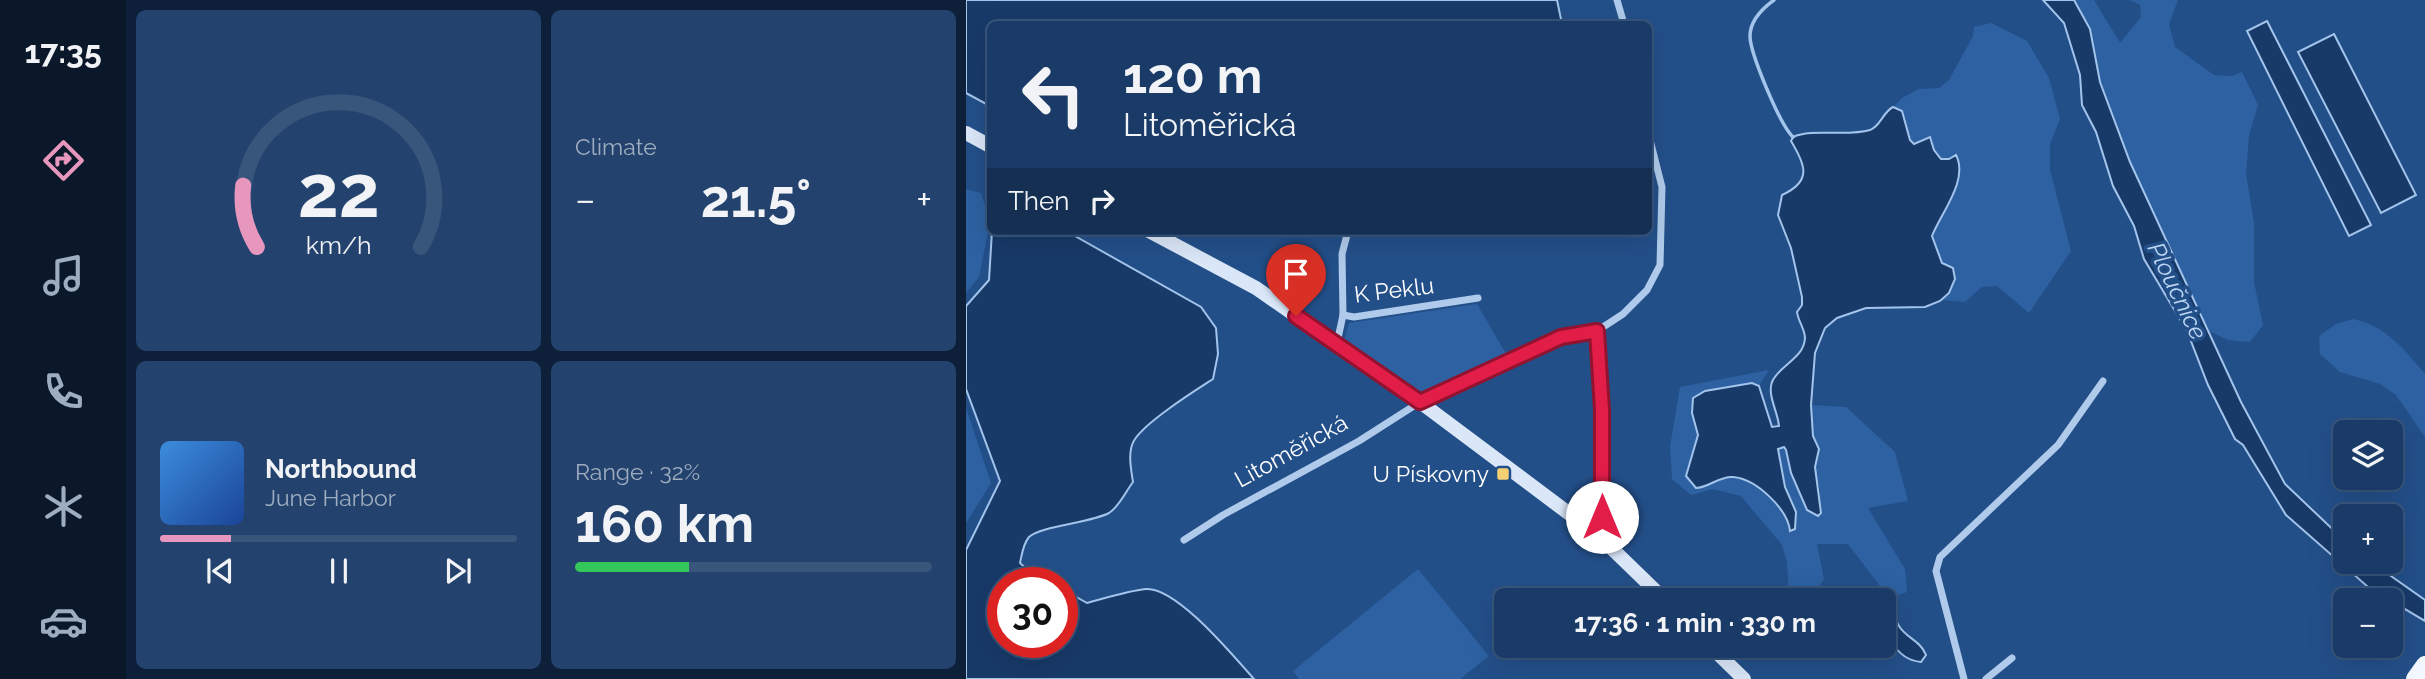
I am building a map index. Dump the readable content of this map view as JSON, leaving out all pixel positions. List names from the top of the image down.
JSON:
{
  "streets": {
    "street": ["K Peklu", "Litoměřická"]
  },
  "water": ["Ploučnice"],
  "places": {
    "transit": ["U Pískovny"]
  },
  "page": {
    "tabs": "17:35",
    "tile": [
      "Climate",
      ["Range · 32%", "160 km"]
    ],
    "turn": ["120 m", "Litoměřická"],
    "then": "Then",
    "heat": ["−", "21.5°", "+"],
    "map_buttons": ["+", "−"],
    "song": ["Northbound", "June Harbor"],
    "limit": "30",
    "trip": "17:36 · 1 min · 330 m",
    "gauge": ["22", "km/h"]
  }
}
